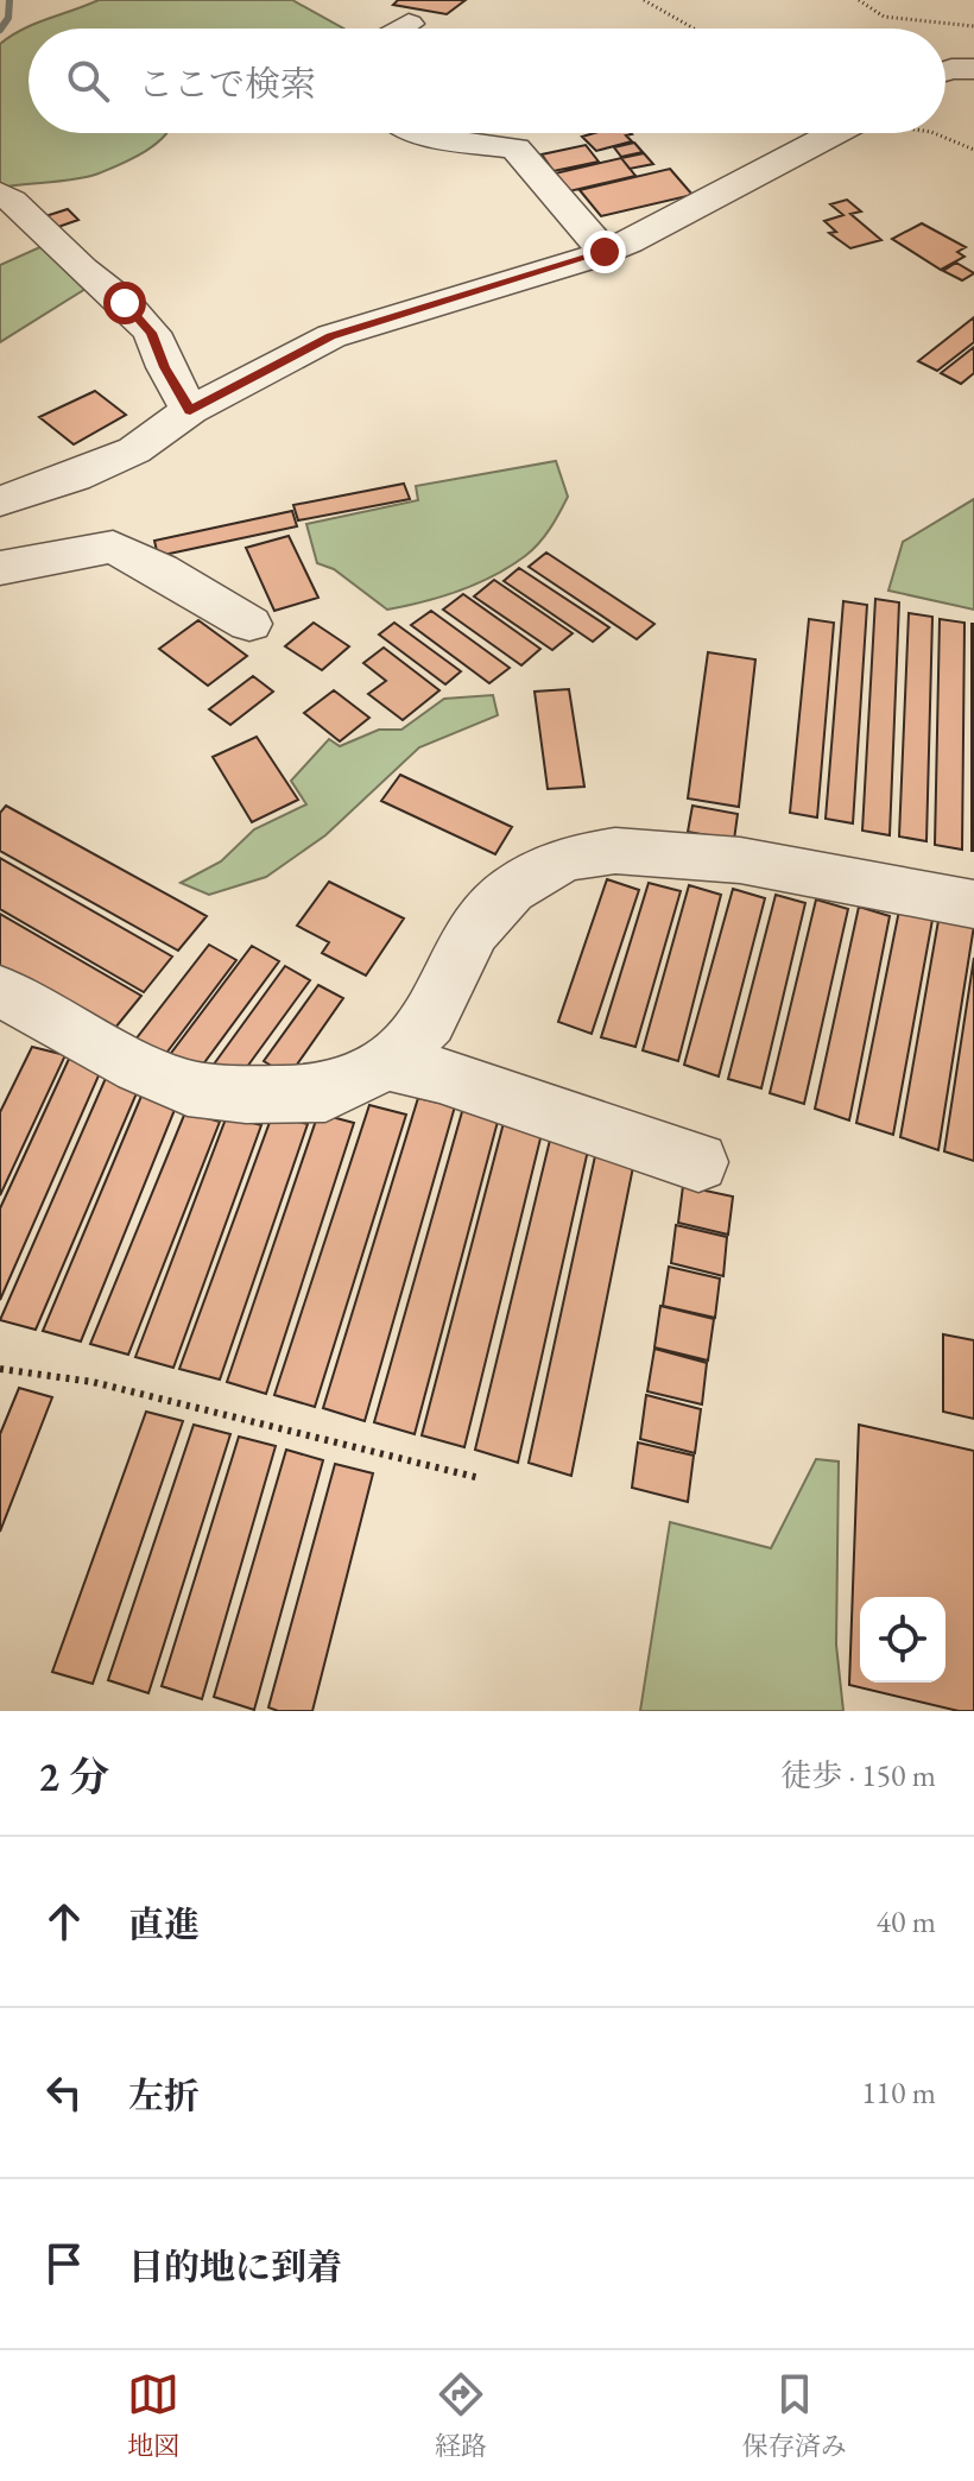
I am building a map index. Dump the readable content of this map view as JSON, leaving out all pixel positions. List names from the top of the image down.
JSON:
{
  "page": {
    "search": "ここで検索",
    "heading": ["2 分", "徒歩 · 150 m"],
    "list": [
      ["直進", "40 m"],
      ["左折", "110 m"],
      "目的地に到着"
    ],
    "nav": ["地図", "経路", "保存済み"]
  }
}
